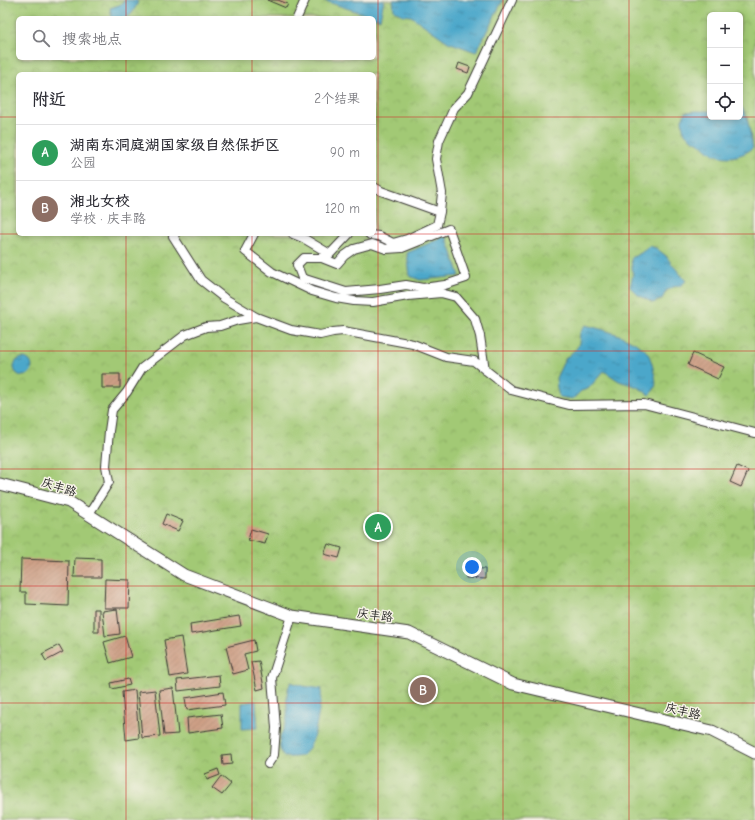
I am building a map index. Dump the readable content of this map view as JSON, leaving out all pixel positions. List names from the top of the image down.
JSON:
{
  "streets": {
    "street": ["庆丰路"]
  },
  "page": {
    "map_buttons": ["+", "−"],
    "search": "搜索地点",
    "heading": ["附近", "2个结果"],
    "list": [
      {
        "mark": "A",
        "name": "湖南东洞庭湖国家级自然保护区",
        "note": "公园",
        "value": "90 m"
      },
      {
        "mark": "B",
        "name": "湘北女校",
        "note": "学校 · 庆丰路",
        "value": "120 m"
      }
    ],
    "pins": ["A", "B"]
  }
}
